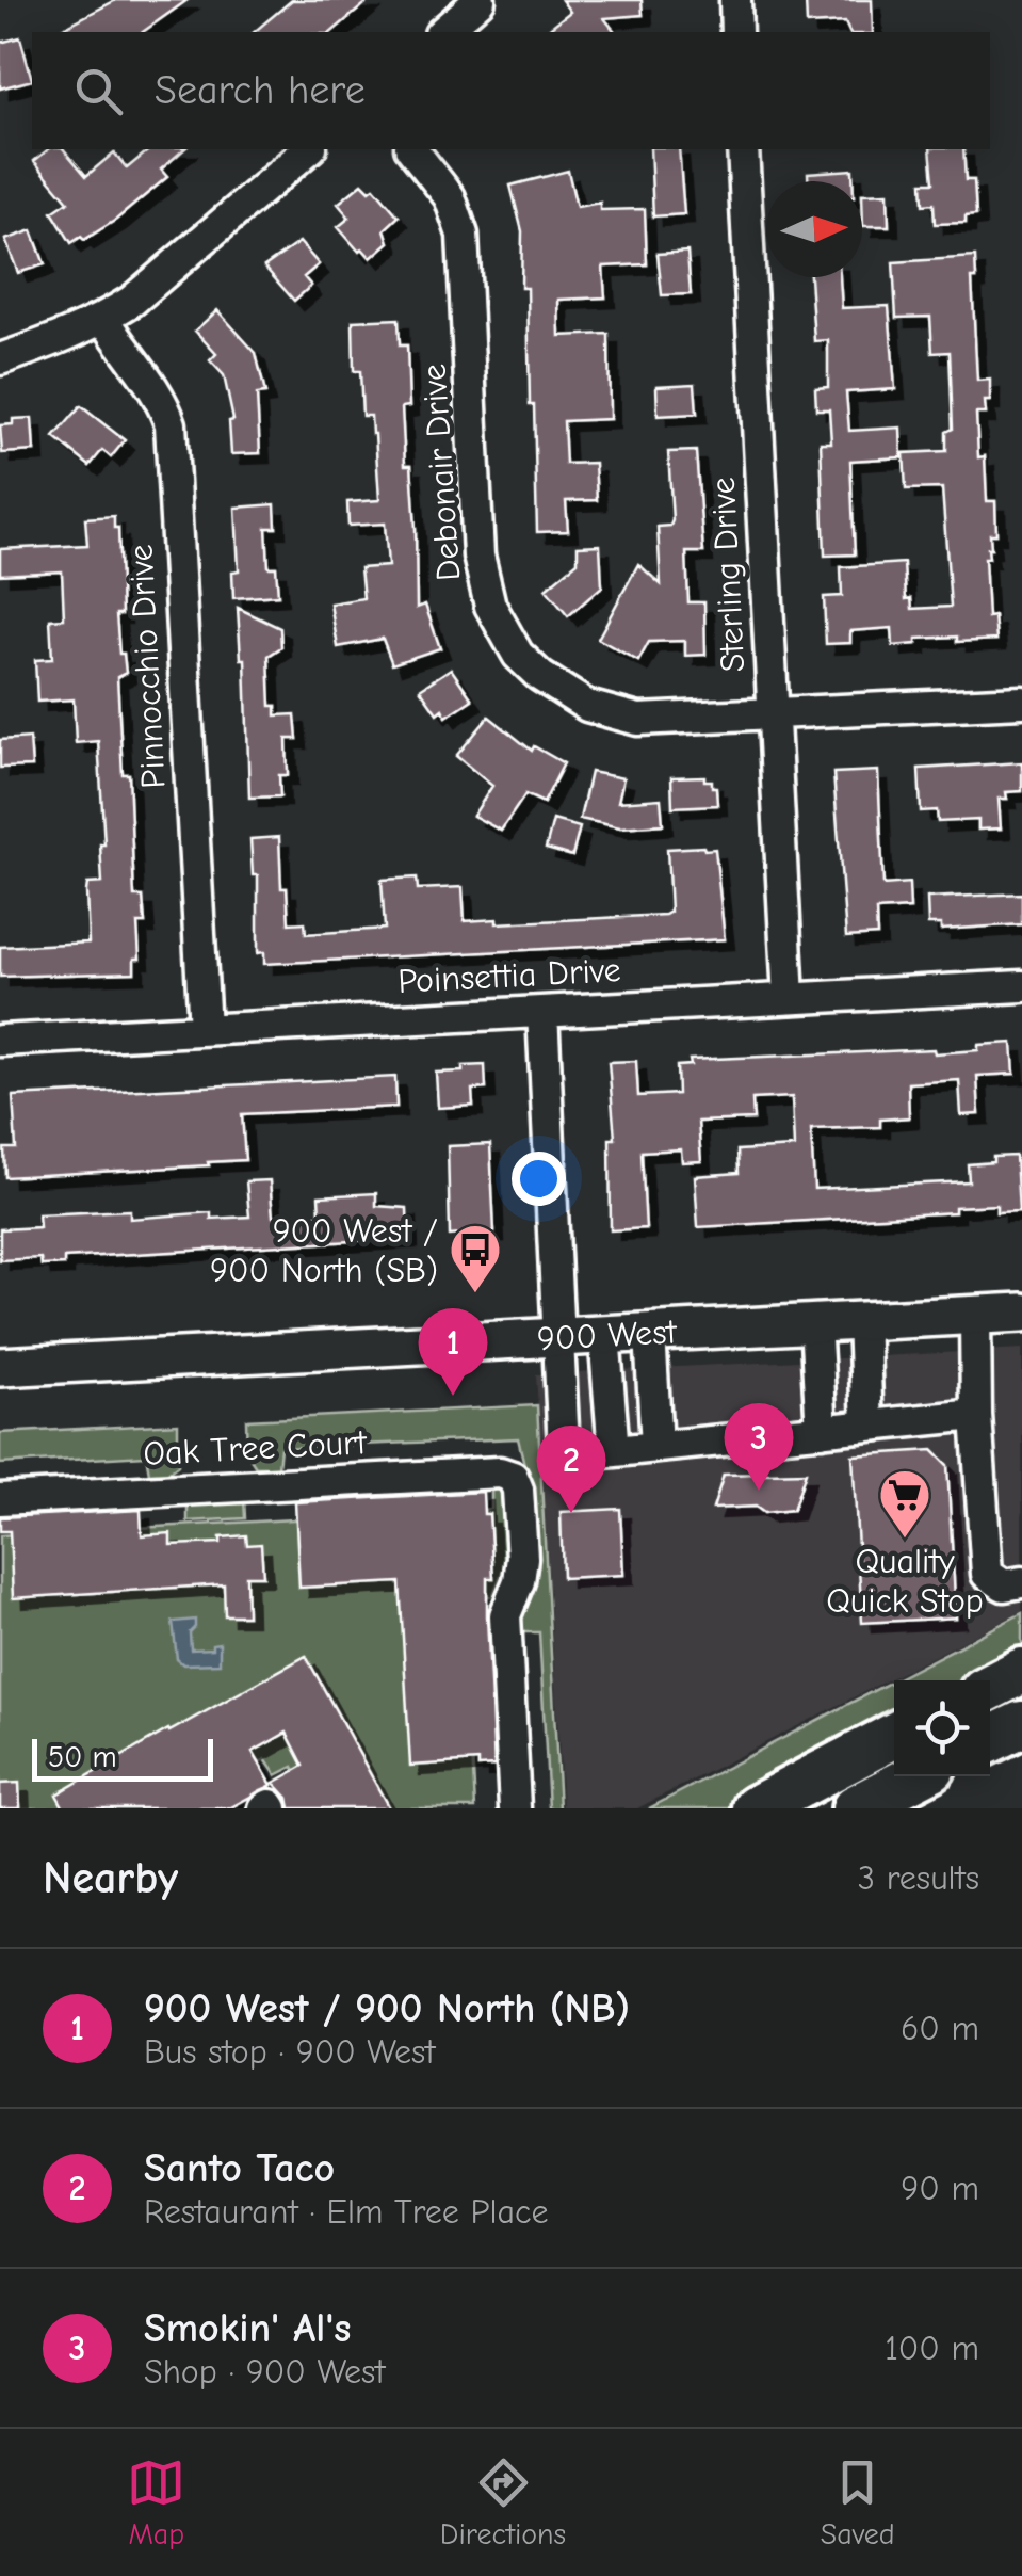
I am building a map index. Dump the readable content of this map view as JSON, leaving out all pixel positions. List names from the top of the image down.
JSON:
{
  "streets": {
    "main road": ["900 West"],
    "street": [
      "Debonair Drive",
      "Sterling Drive",
      "Pinnocchio Drive",
      "Poinsettia Drive",
      "Oak Tree Court"
    ]
  },
  "crossings": [
    ["Debonair Drive", "Sterling Drive"],
    ["Sterling Drive", "Poinsettia Drive"],
    ["Pinnocchio Drive", "Poinsettia Drive"]
  ],
  "places": {
    "bus stop": ["900 West / 900 North (SB)"],
    "supermarket": ["Quality Quick Stop"]
  },
  "scale_bar": "50 m",
  "north": "right",
  "page": {
    "search": "Search here",
    "pins": ["1", "3", "2"],
    "scale": "50 m",
    "heading": ["Nearby", "3 results"],
    "list": [
      {
        "mark": "1",
        "name": "900 West / 900 North (NB)",
        "note": "Bus stop · 900 West",
        "value": "60 m"
      },
      {
        "mark": "2",
        "name": "Santo Taco",
        "note": "Restaurant · Elm Tree Place",
        "value": "90 m"
      },
      {
        "mark": "3",
        "name": "Smokin' Al's",
        "note": "Shop · 900 West",
        "value": "100 m"
      }
    ],
    "nav": ["Map", "Directions", "Saved"]
  }
}
